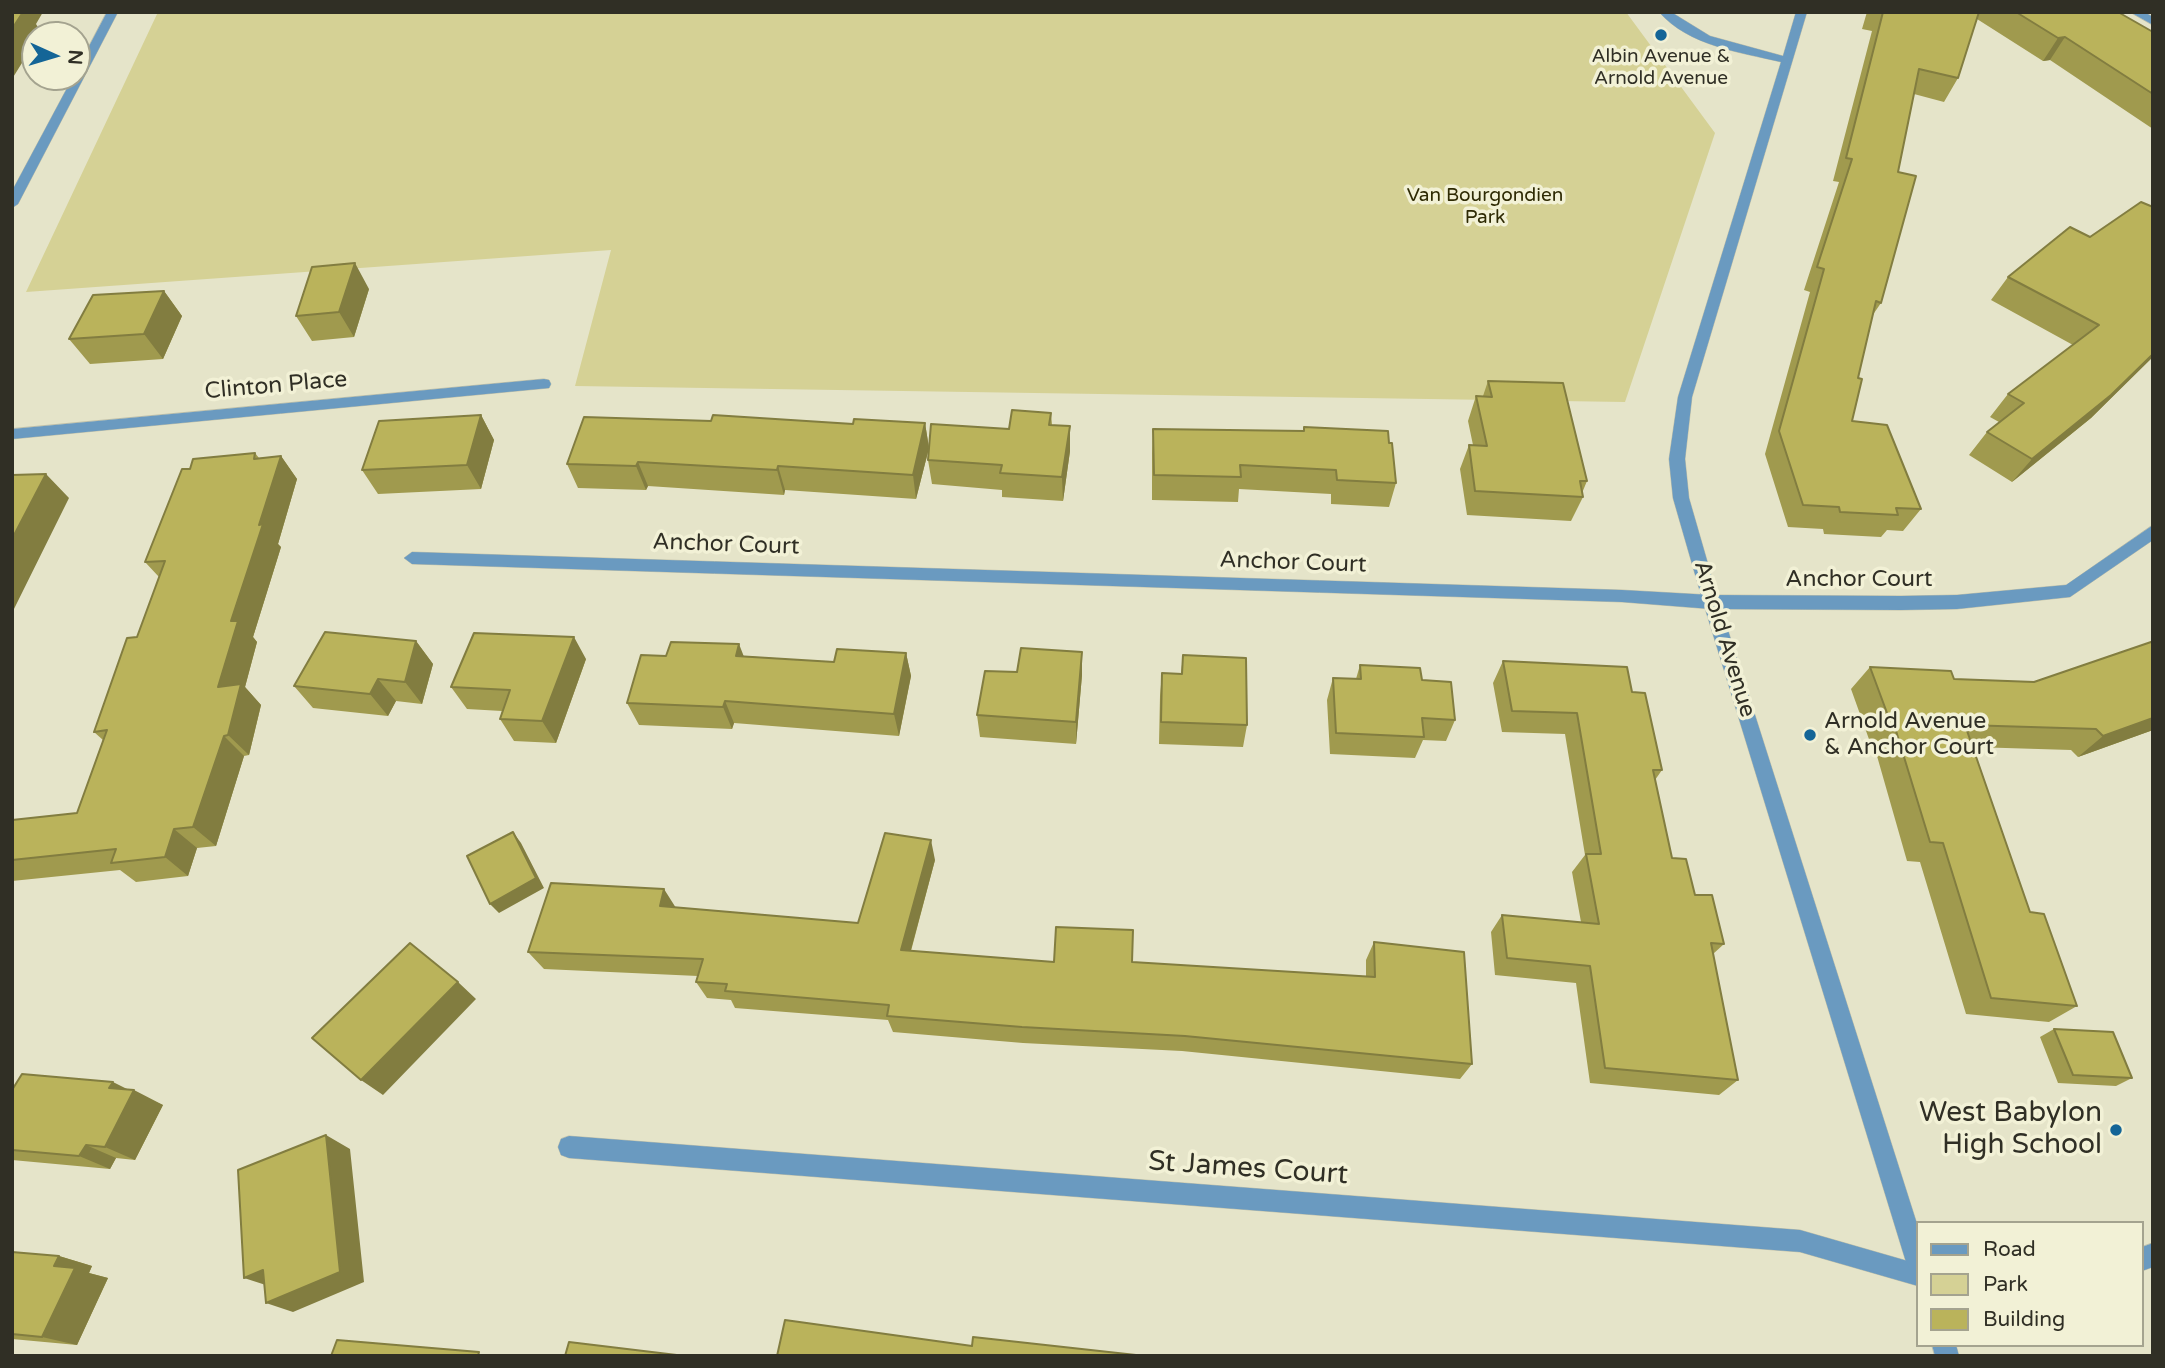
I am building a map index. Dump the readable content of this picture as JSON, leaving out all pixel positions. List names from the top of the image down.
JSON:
{
  "streets": {
    "street": [
      "Clinton Place",
      "Anchor Court",
      "Arnold Avenue",
      "St James Court"
    ]
  },
  "crossings": [
    ["Anchor Court", "Arnold Avenue"]
  ],
  "parks": ["Van Bourgondien Park"],
  "places": ["Albin Avenue & Arnold Avenue", "Arnold Avenue & Anchor Court", "West Babylon High School"],
  "legend": ["Road", "Park", "Building"],
  "north": "right"
}
